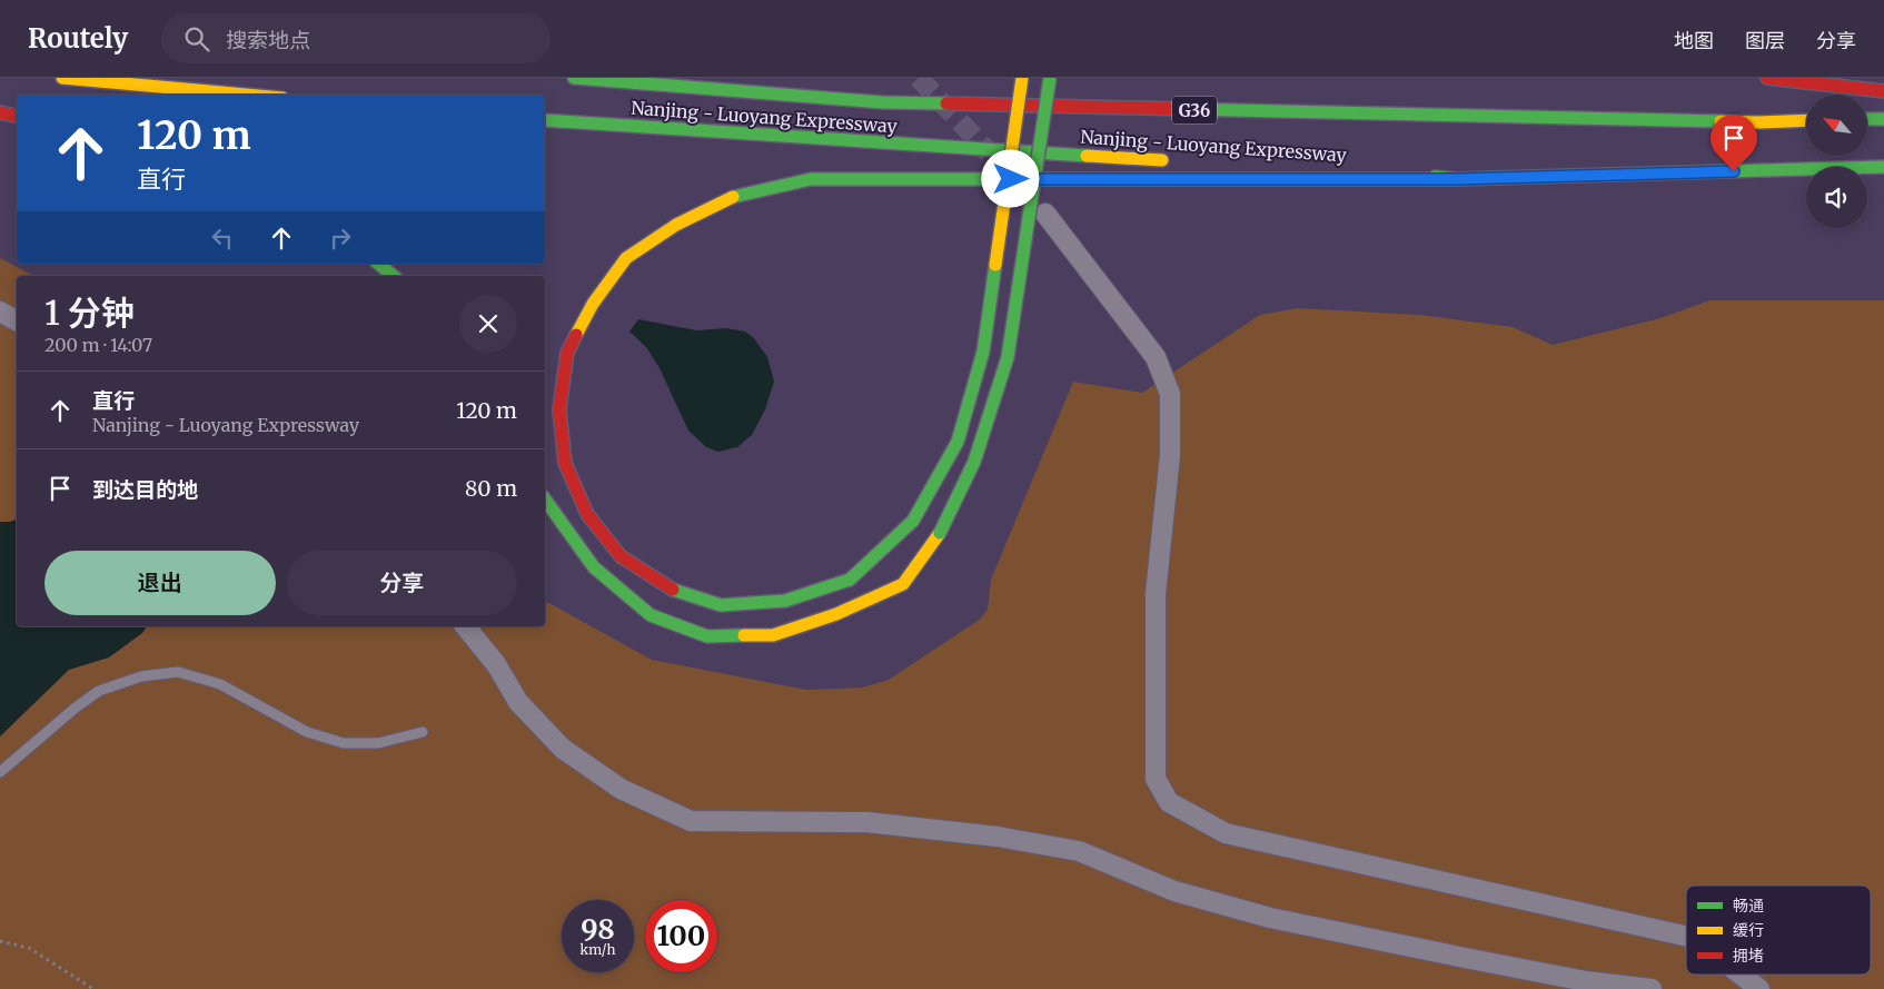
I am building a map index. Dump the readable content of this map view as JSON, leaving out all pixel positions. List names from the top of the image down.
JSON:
{
  "streets": {
    "highway": ["G36", "Nanjing - Luoyang Expressway"]
  },
  "legend": ["畅通", "缓行", "拥堵"],
  "north": "top left",
  "page": {
    "header": "Routely",
    "search": "搜索地点",
    "nav": ["地图", "图层", "分享"],
    "turn": ["120 m", "直行"],
    "heading": ["1 分钟", "200 m · 14:07"],
    "list": [
      {
        "name": "直行",
        "note": "Nanjing - Luoyang Expressway",
        "value": "120 m"
      },
      {
        "name": "到达目的地",
        "value": "80 m"
      }
    ],
    "buttons": ["退出", "分享"],
    "speed": "98 km/h",
    "limit": "100"
  }
}
